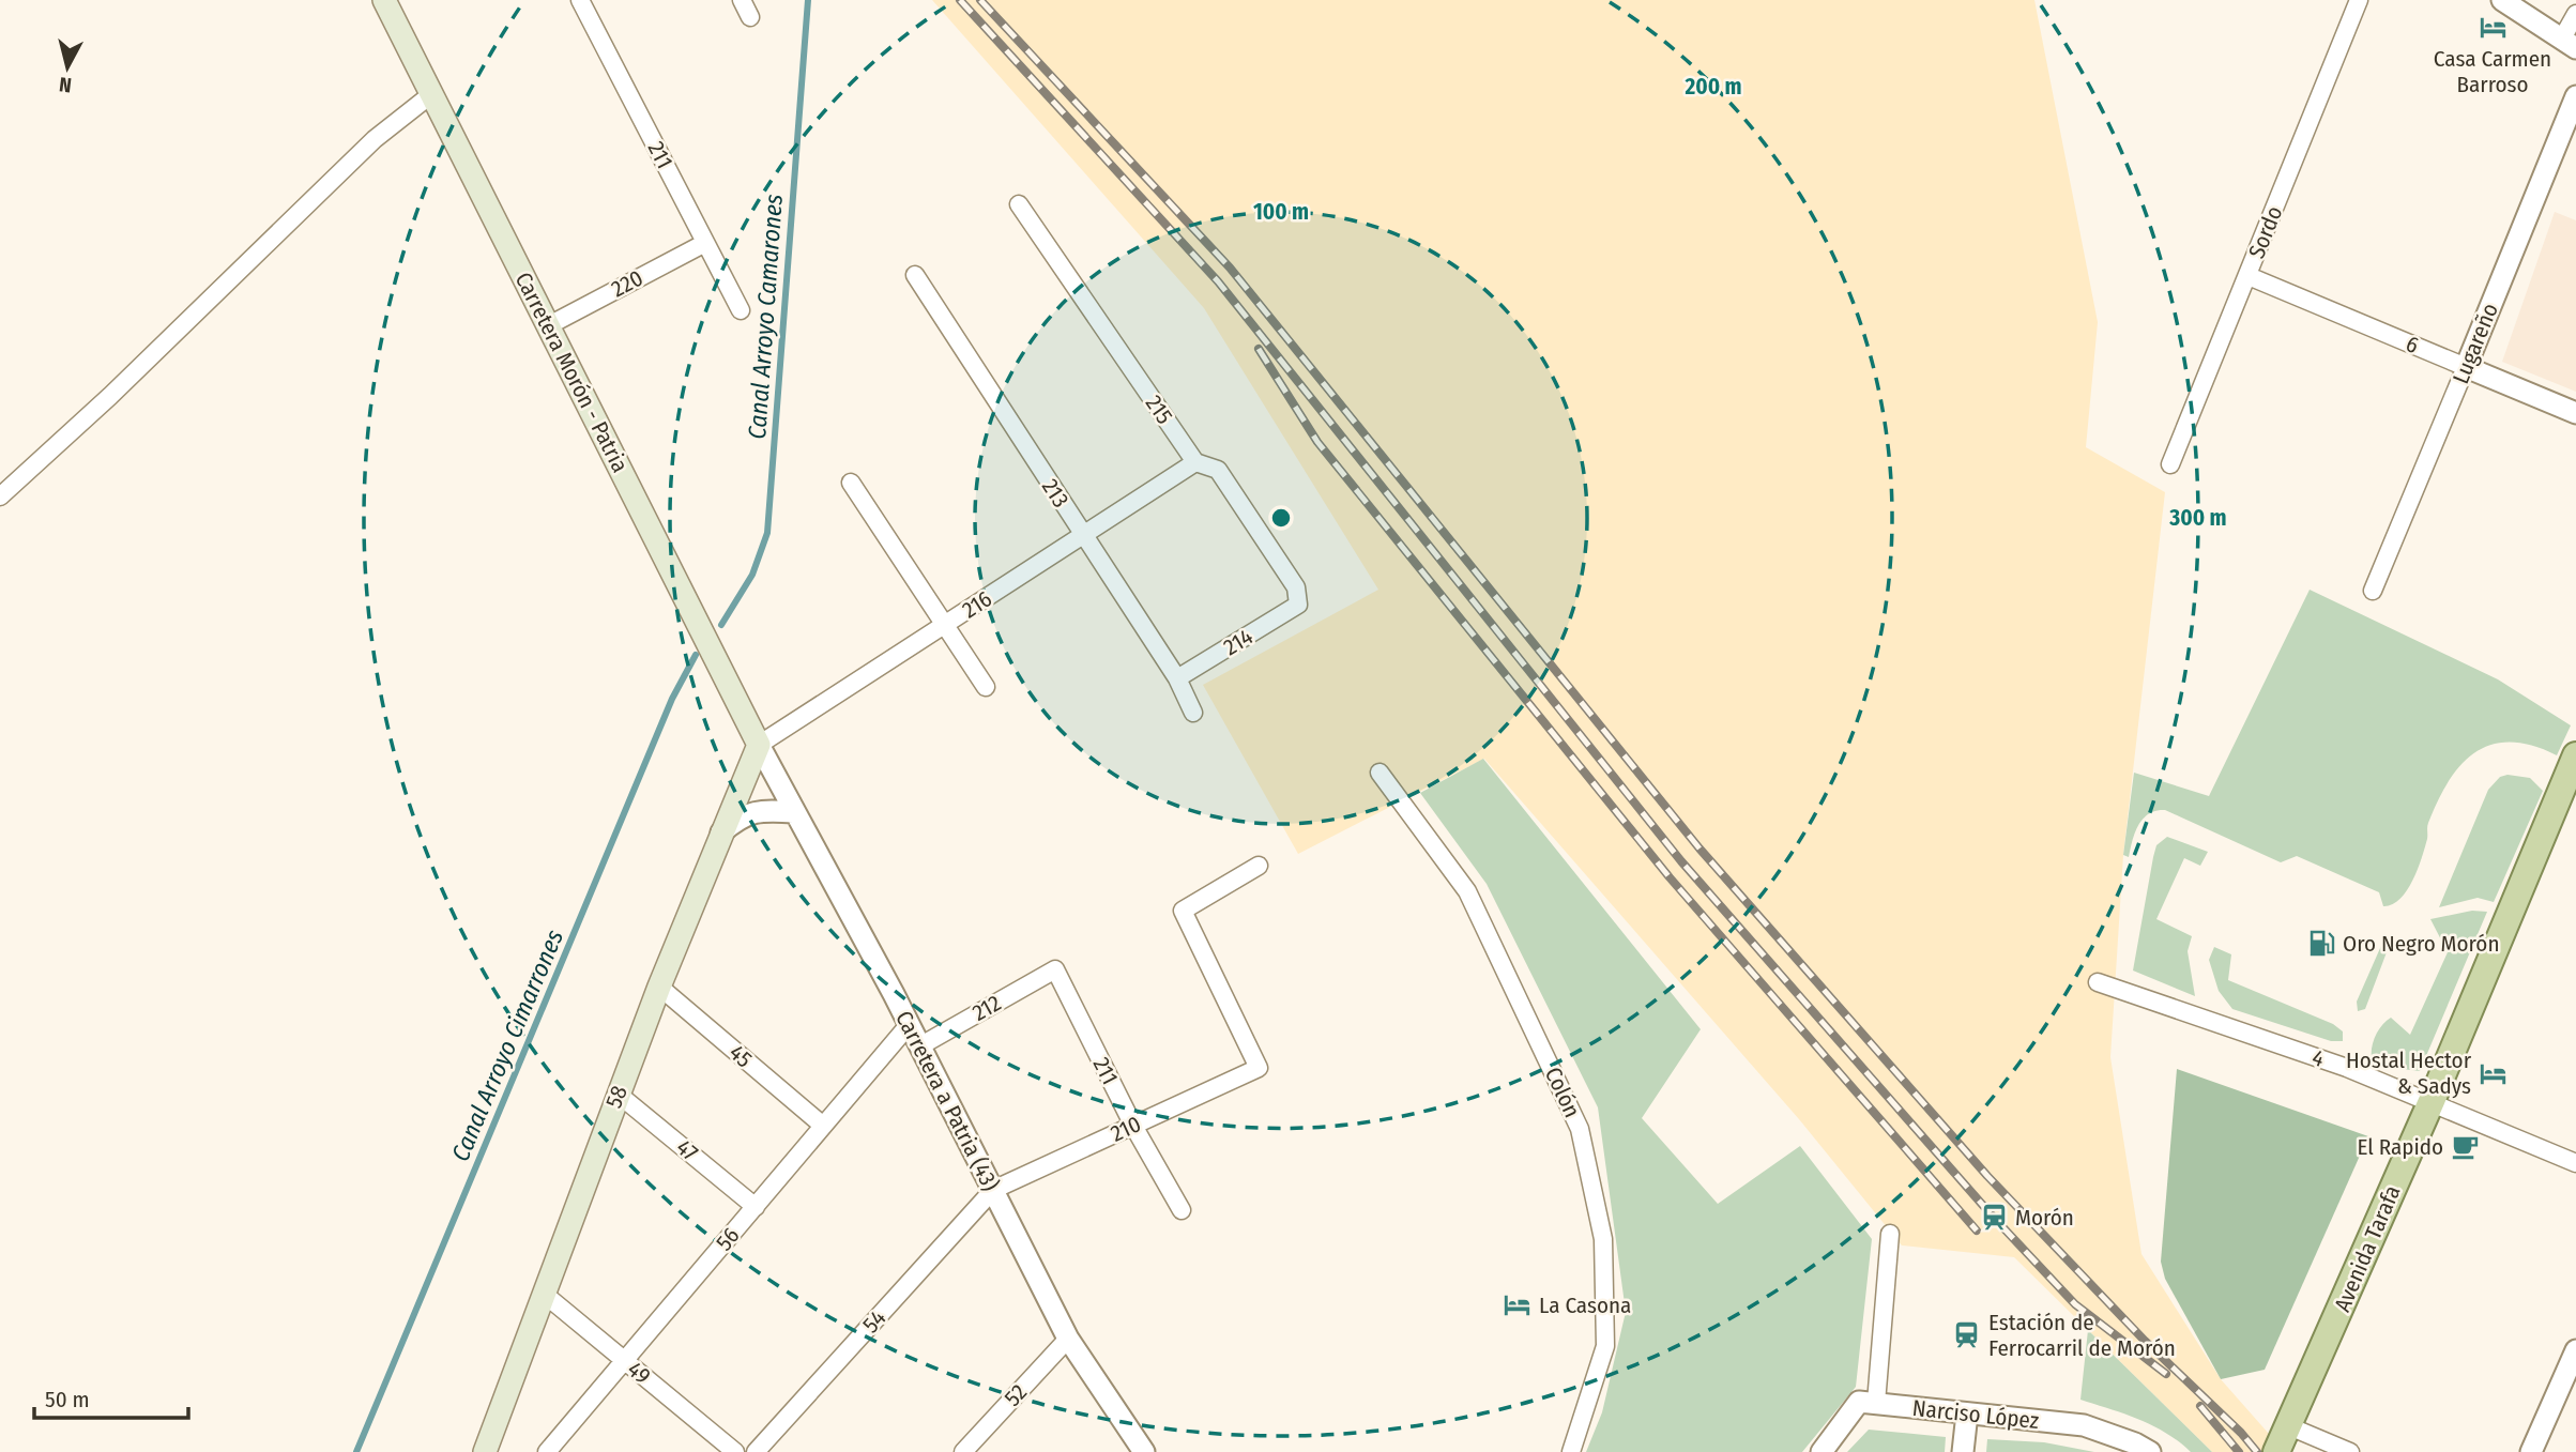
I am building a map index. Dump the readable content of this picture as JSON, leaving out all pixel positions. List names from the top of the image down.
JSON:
{
  "streets": {
    "main road": ["Carretera Morón - Patria", "58", "Avenida Tarafa"],
    "street": [
      "211",
      "Sordo",
      "220",
      "Lugareño",
      "6",
      "215",
      "213",
      "216",
      "214",
      "212",
      "45",
      "4",
      "Colón",
      "Carretera a Patria (43)",
      "210",
      "47",
      "56",
      "54",
      "49",
      "52",
      "Narciso López"
    ]
  },
  "crossings": [
    ["211", "220"],
    ["211", "212"],
    ["211", "210"],
    ["Sordo", "6"],
    ["220", "Carretera Morón - Patria"],
    ["Lugareño", "6"],
    ["Carretera Morón - Patria", "216"],
    ["Carretera Morón - Patria", "58"],
    ["Carretera Morón - Patria", "Carretera a Patria (43)"],
    ["215", "216"],
    ["215", "214"],
    ["213", "216"],
    ["213", "214"],
    ["216", "58"],
    ["216", "Carretera a Patria (43)"],
    ["212", "Carretera a Patria (43)"],
    ["45", "58"],
    ["45", "56"],
    ["4", "Avenida Tarafa"],
    ["58", "Carretera a Patria (43)"],
    ["58", "47"],
    ["58", "49"],
    ["Carretera a Patria (43)", "210"],
    ["Carretera a Patria (43)", "56"],
    ["Carretera a Patria (43)", "54"],
    ["Carretera a Patria (43)", "52"],
    ["210", "54"],
    ["47", "56"],
    ["56", "49"]
  ],
  "water": ["Canal Arroyo Camarones", "Canal Arroyo Cimarrones"],
  "places": {
    "hotel": ["Casa Carmen Barroso", "Hostal Hector & Sadys", "La Casona"],
    "fuel station": ["Oro Negro Morón"],
    "cafe": ["El Rapido"],
    "station": ["Morón", "Estación de Ferrocarril de Morón"]
  },
  "scale_bar": "50 m",
  "north": "bottom",
  "rings": ["200 m", "100 m", "300 m"]
}
